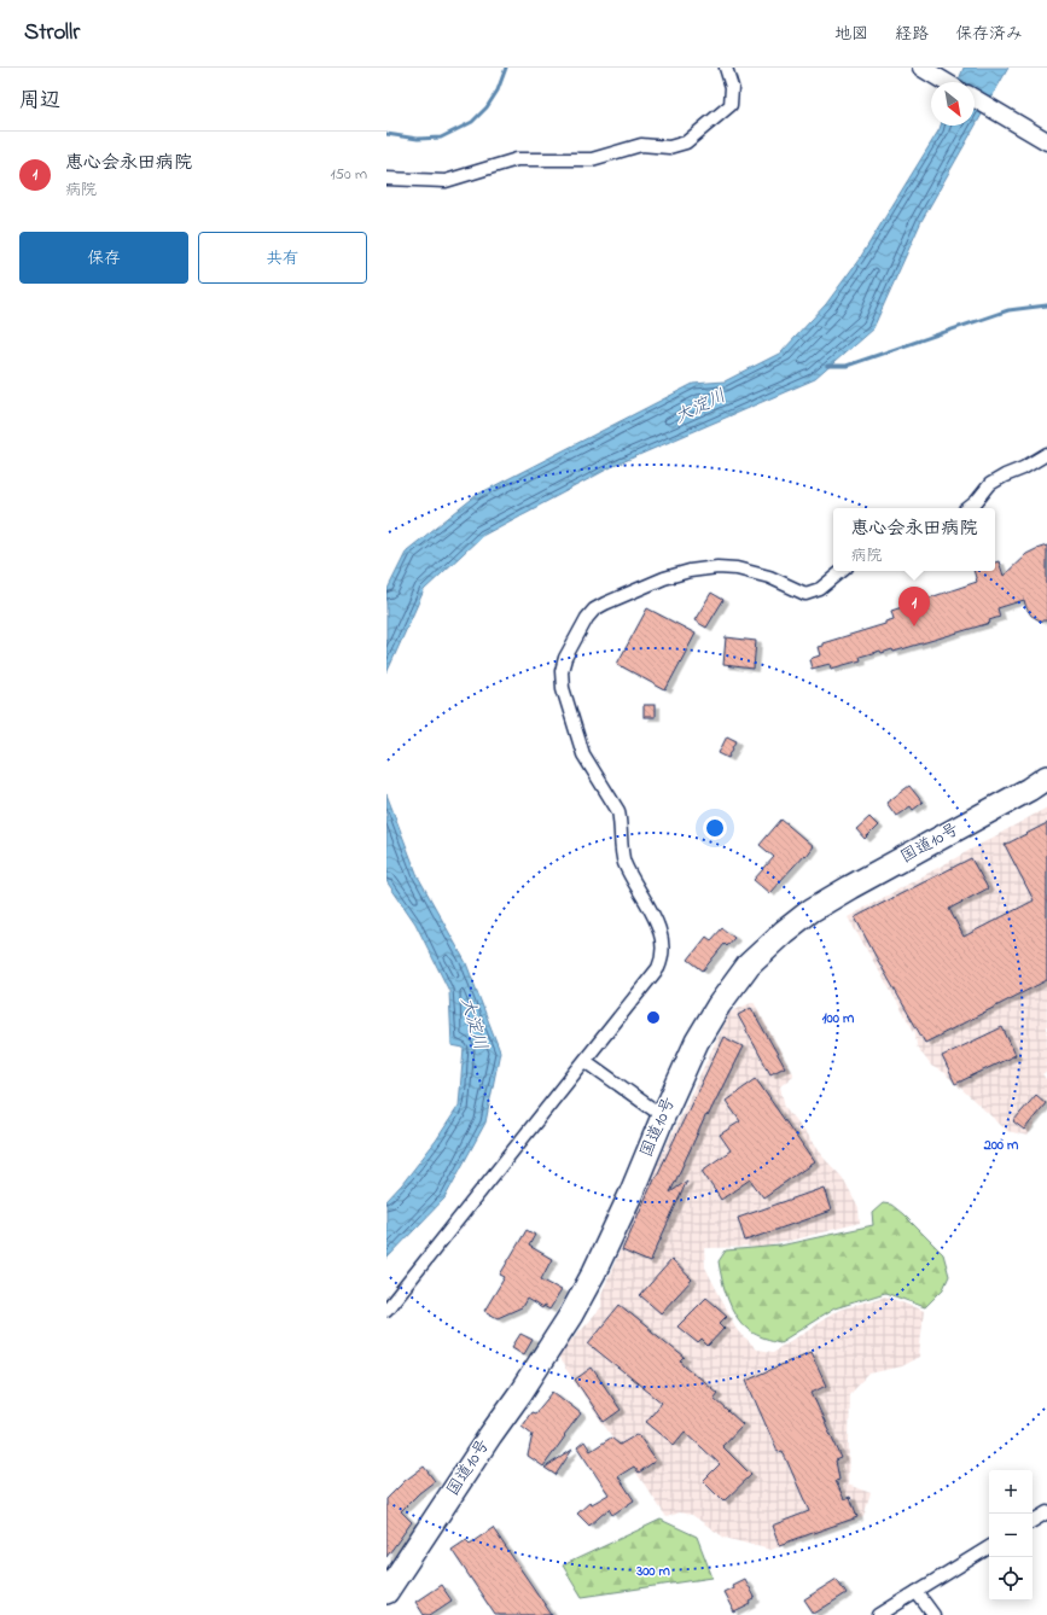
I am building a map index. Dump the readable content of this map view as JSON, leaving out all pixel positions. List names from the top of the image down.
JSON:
{
  "streets": {
    "highway": ["国道10号"]
  },
  "water": ["大淀川"],
  "north": "bottom right",
  "page": {
    "header": "Strollr",
    "nav": ["地図", "経路", "保存済み"],
    "heading": "周辺",
    "list": [
      {
        "mark": "1",
        "name": "恵心会永田病院",
        "note": "病院",
        "value": "150 m"
      }
    ],
    "buttons": ["保存", "共有"],
    "popup": ["恵心会永田病院", "病院"],
    "pins": "1",
    "map_buttons": ["+", "−"]
  },
  "rings": ["100 m", "200 m", "300 m"]
}
